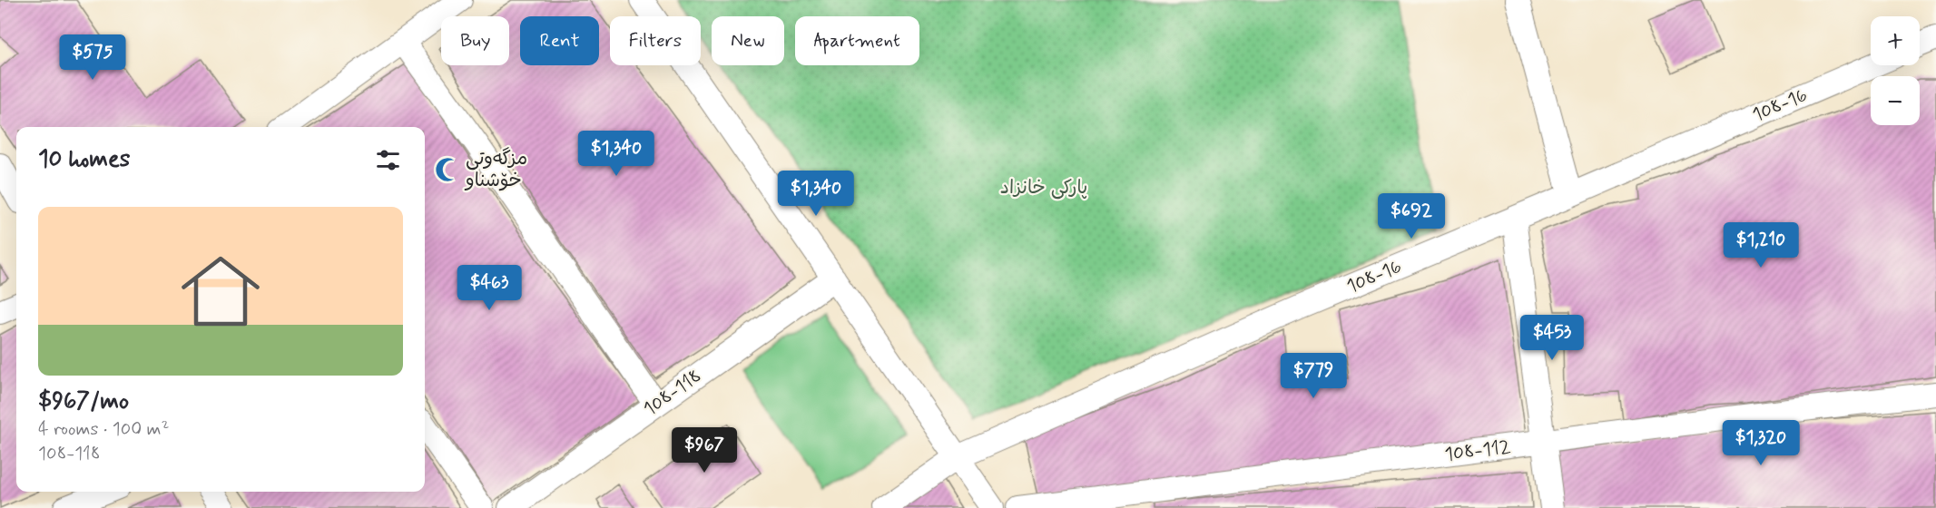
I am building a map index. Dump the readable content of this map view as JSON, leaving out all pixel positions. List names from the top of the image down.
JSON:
{
  "streets": {
    "street": ["108-16", "108-118", "108-112"]
  },
  "parks": ["پارکی خانزاد"],
  "places": {
    "mosque": ["مزگەوتی خۆشناو"]
  },
  "page": {
    "map_buttons": ["+", "−"],
    "chip": [
      "Buy",
      "Rent",
      "Filters",
      "New",
      "Apartment"
    ],
    "price": [
      "$575",
      "$1,340",
      "$1,340",
      "$692",
      "$1,210",
      "$463",
      "$453",
      "$779",
      "$1,320",
      "$967"
    ],
    "heading": "10 homes",
    "list": [
      {
        "name": "$967/mo",
        "note": "4 rooms · 100 m² · 108-118"
      }
    ]
  }
}
